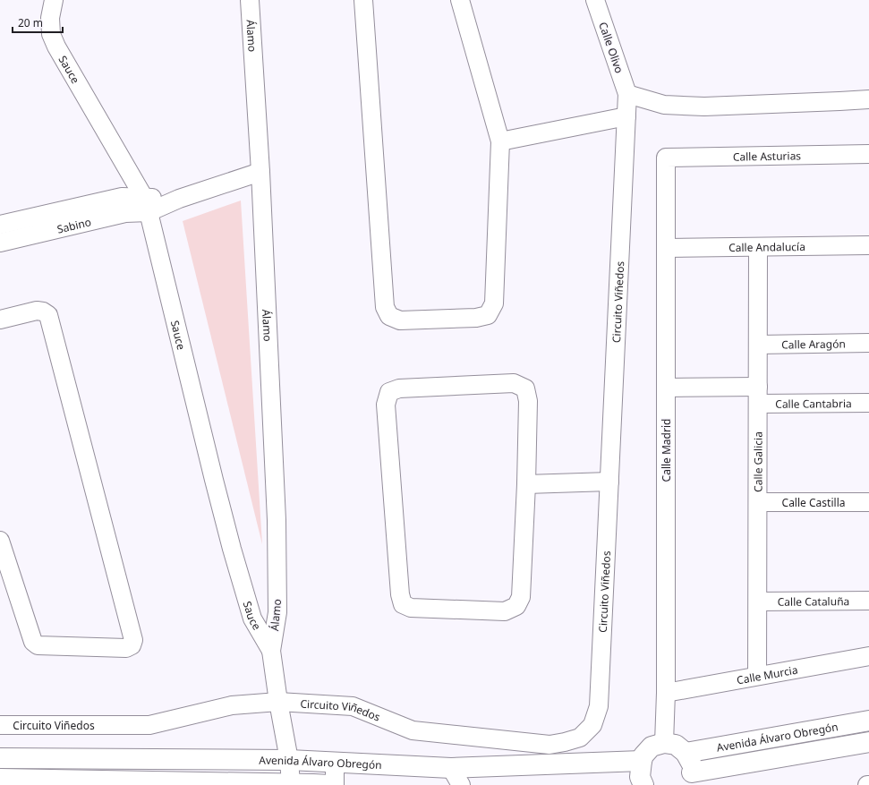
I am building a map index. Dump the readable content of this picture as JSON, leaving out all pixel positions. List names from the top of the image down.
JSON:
{
  "streets": {
    "street": [
      "Álamo",
      "Calle Olivo",
      "Sauce",
      "Calle Asturias",
      "Sabino",
      "Calle Andalucía",
      "Circuito Viñedos",
      "Calle Aragón",
      "Calle Cantabria",
      "Calle Madrid",
      "Calle Galicia",
      "Calle Castilla",
      "Calle Cataluña",
      "Calle Murcia",
      "Avenida Álvaro Obregón"
    ]
  },
  "crossings": [
    ["Álamo", "Sauce"],
    ["Calle Olivo", "Circuito Viñedos"],
    ["Sauce", "Sabino"],
    ["Calle Asturias", "Calle Madrid"],
    ["Calle Andalucía", "Calle Madrid"],
    ["Calle Andalucía", "Calle Galicia"],
    ["Calle Aragón", "Calle Galicia"],
    ["Calle Cantabria", "Calle Madrid"],
    ["Calle Cantabria", "Calle Galicia"],
    ["Calle Madrid", "Calle Murcia"],
    ["Calle Galicia", "Calle Castilla"],
    ["Calle Galicia", "Calle Cataluña"],
    ["Calle Galicia", "Calle Murcia"]
  ],
  "scale_bar": "20 m"
}
